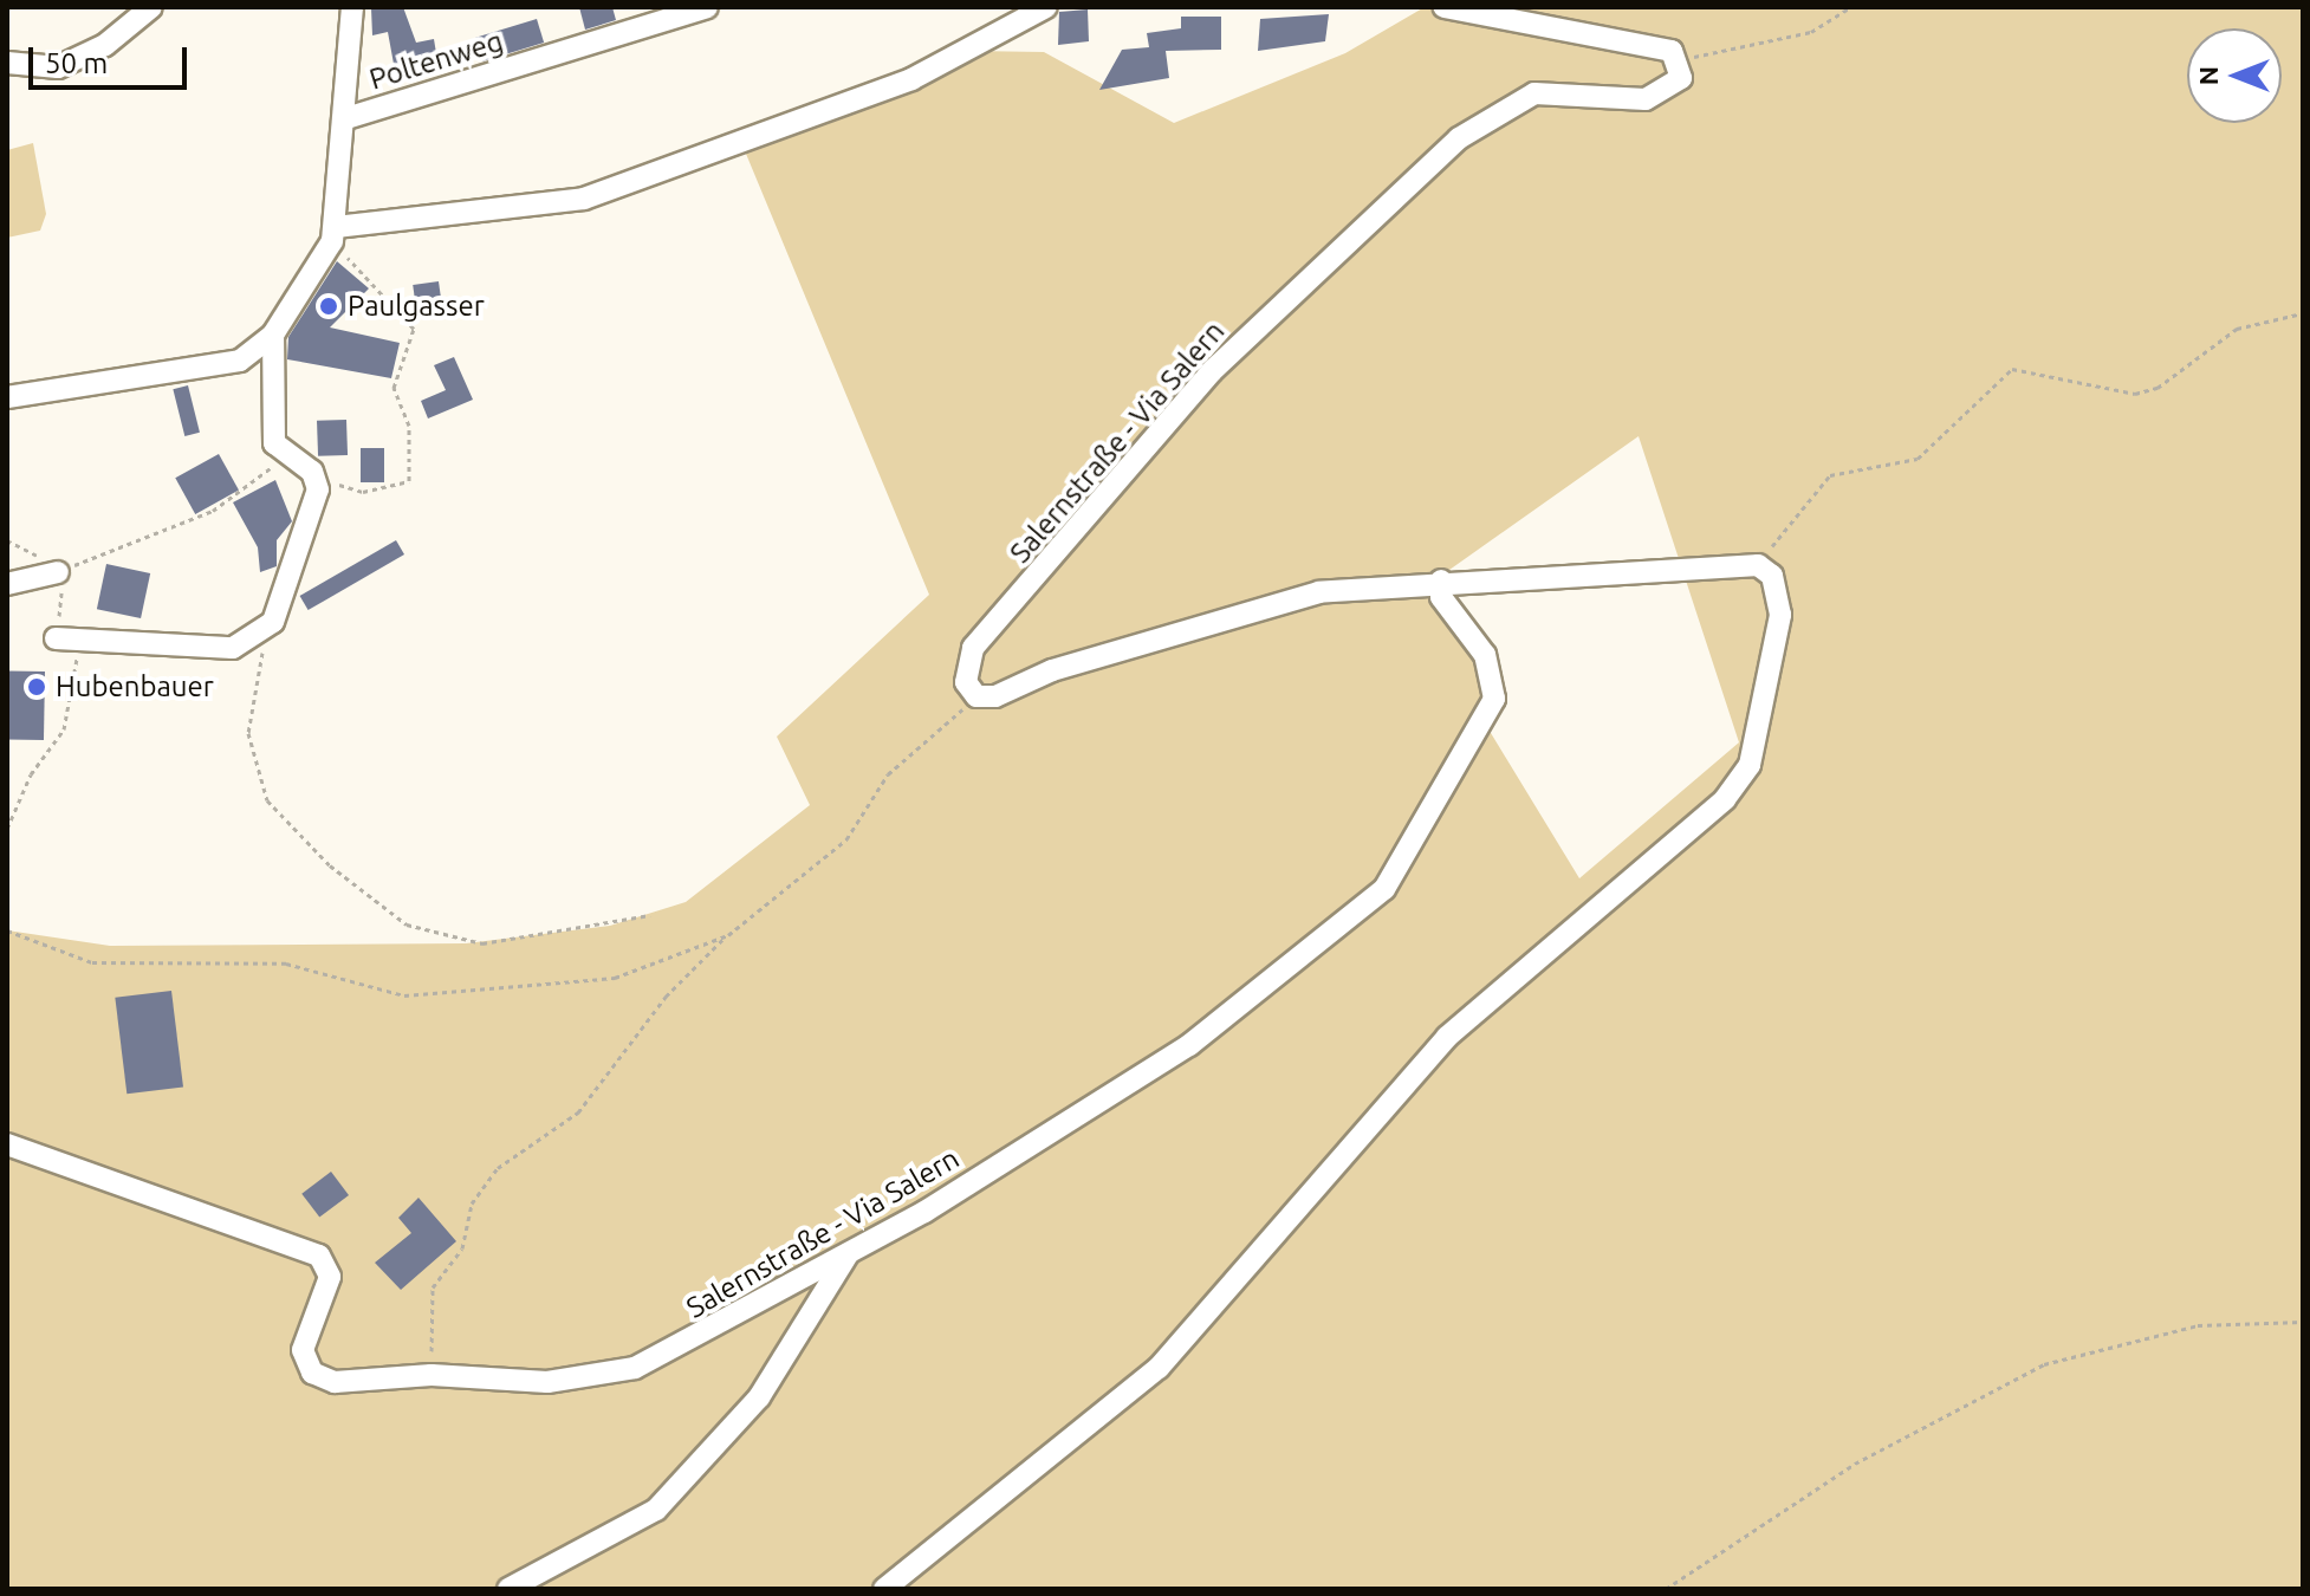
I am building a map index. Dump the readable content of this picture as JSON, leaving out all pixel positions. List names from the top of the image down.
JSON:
{
  "streets": {
    "street": ["Poltenweg", "Salernstraße - Via Salern"]
  },
  "places": ["Paulgasser", "Hubenbauer"],
  "scale_bar": "50 m",
  "north": "left"
}
